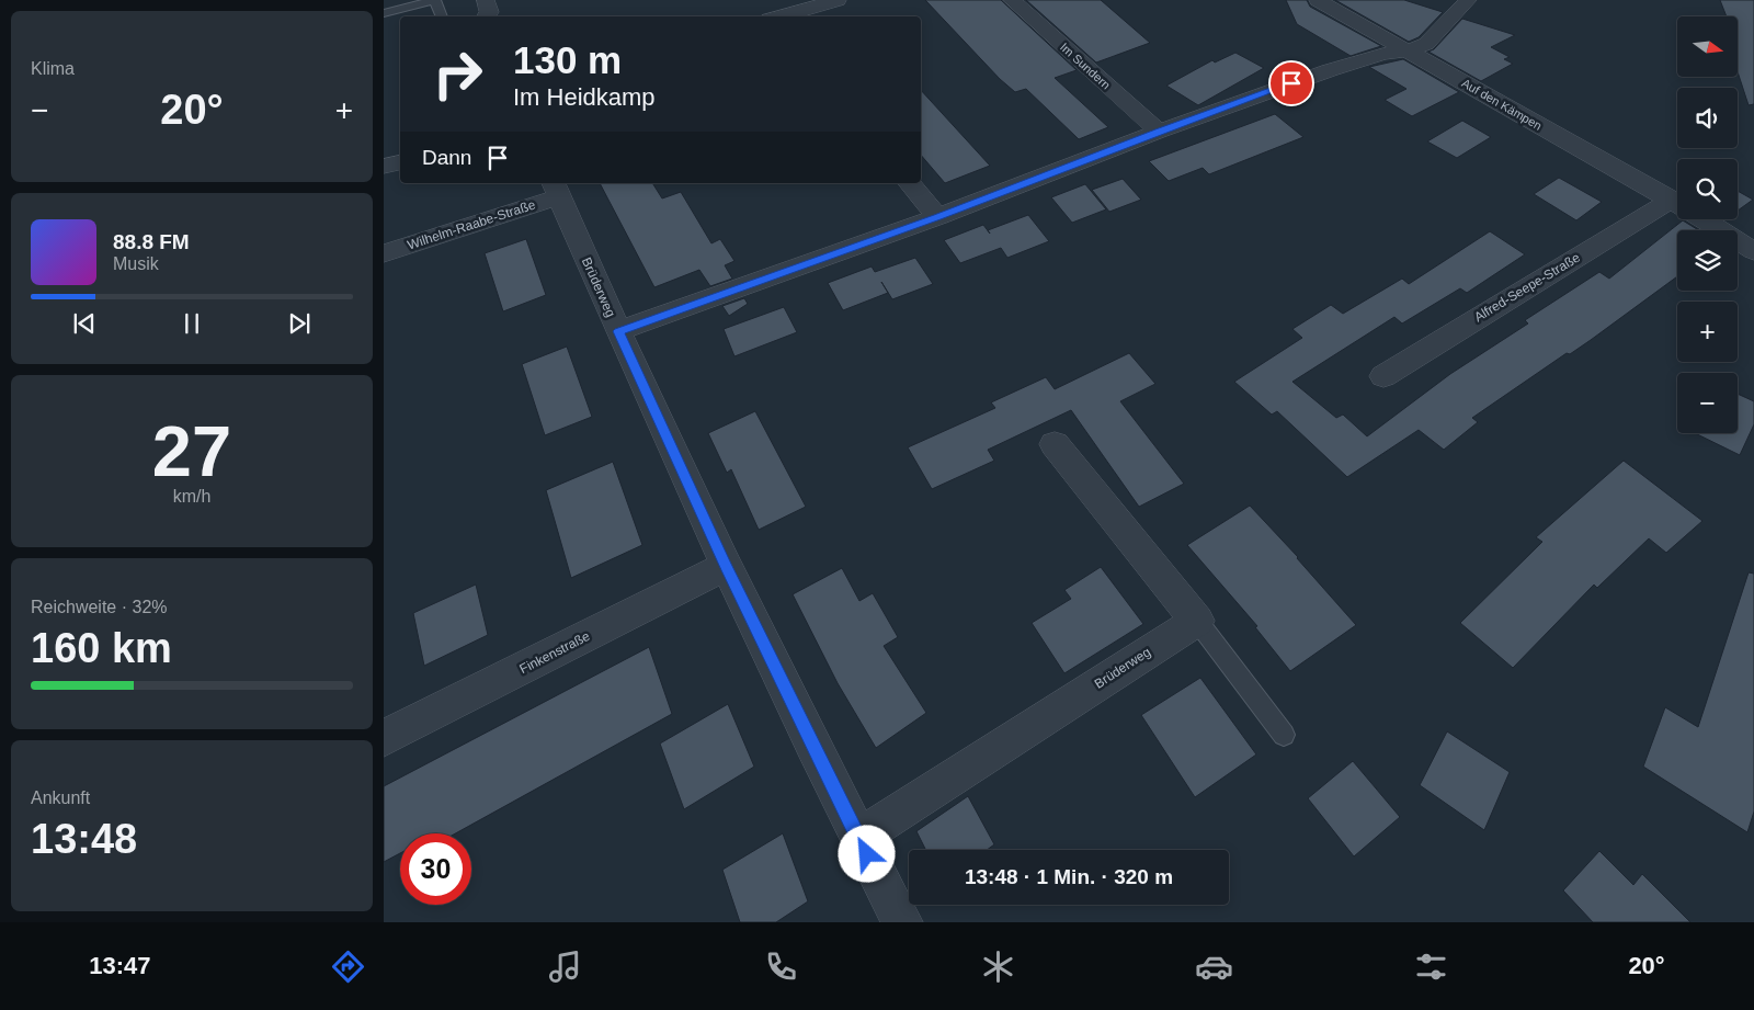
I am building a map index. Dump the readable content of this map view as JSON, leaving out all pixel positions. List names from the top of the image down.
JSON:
{
  "streets": {
    "street": [
      "Im Sundern",
      "Auf den Kämpen",
      "Wilhelm-Raabe-Straße",
      "Brüderweg",
      "Alfred-Seepe-Straße",
      "Finkenstraße"
    ]
  },
  "crossings": [
    ["Wilhelm-Raabe-Straße", "Brüderweg"],
    ["Brüderweg", "Finkenstraße"]
  ],
  "north": "right",
  "page": {
    "tile": [
      "Klima",
      ["27", "km/h"],
      ["Reichweite · 32%", "160 km"],
      ["Ankunft", "13:48"]
    ],
    "map_buttons": ["+", "−"],
    "turn": ["130 m", "Im Heidkamp"],
    "heat": ["−", "20°", "+"],
    "then": "Dann",
    "song": ["88.8 FM", "Musik"],
    "limit": "30",
    "trip": "13:48 · 1 Min. · 320 m",
    "tabs": ["13:47", "20°"]
  }
}
